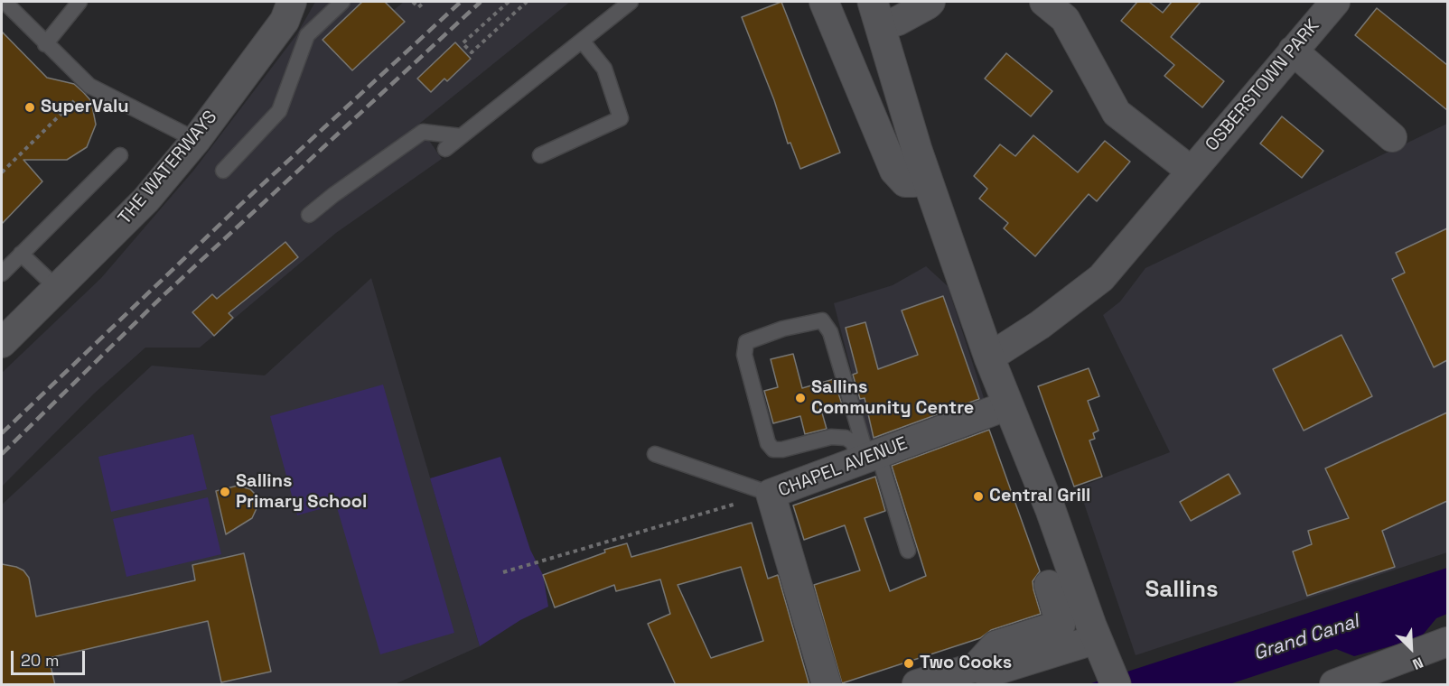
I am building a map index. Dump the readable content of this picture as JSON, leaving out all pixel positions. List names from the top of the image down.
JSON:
{
  "streets": {
    "street": ["OSBERSTOWN PARK", "THE WATERWAYS", "CHAPEL AVENUE"]
  },
  "districts": ["Sallins"],
  "water": ["Grand Canal"],
  "places": [
    "SuperValu",
    "Sallins Community Centre",
    "Sallins Primary School",
    "Central Grill",
    "Two Cooks"
  ],
  "scale_bar": "20 m",
  "north": "bottom right"
}
